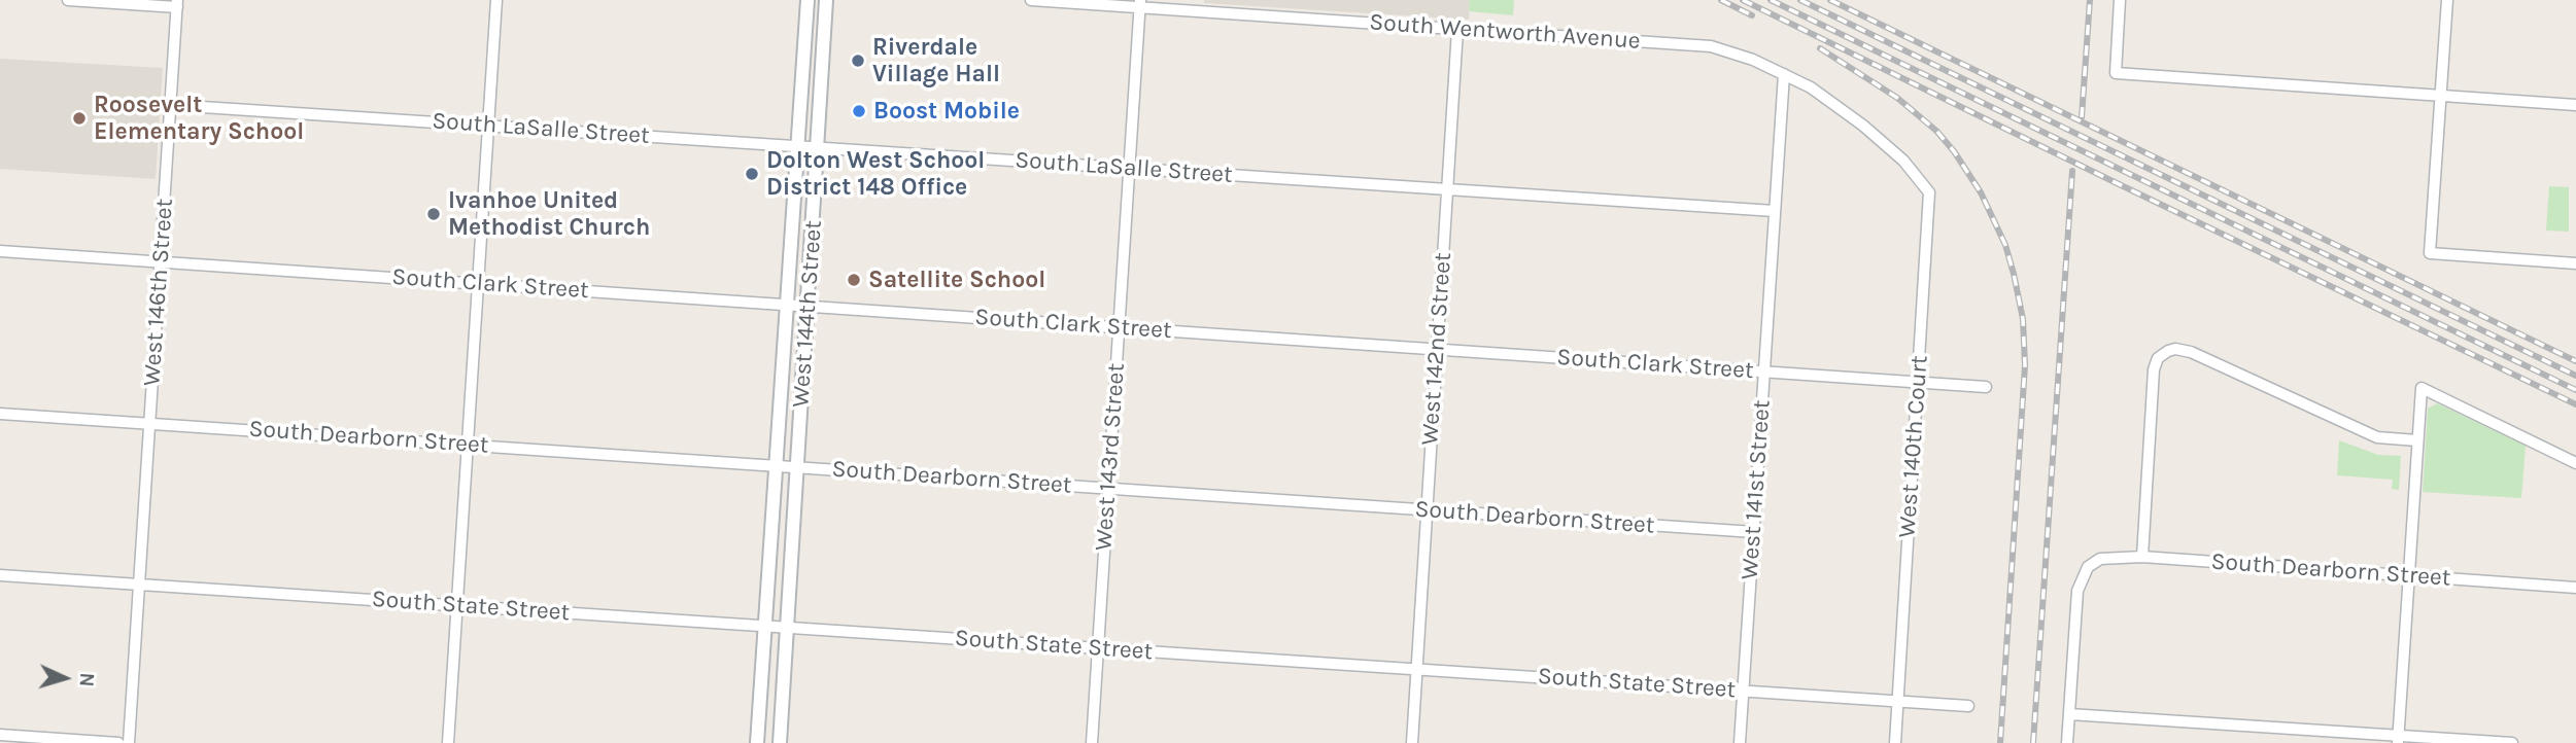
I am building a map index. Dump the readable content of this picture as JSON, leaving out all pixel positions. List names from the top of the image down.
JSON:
{
  "streets": {
    "street": [
      "South Wentworth Avenue",
      "South LaSalle Street",
      "South Clark Street",
      "West 146th Street",
      "West 144th Street",
      "West 142nd Street",
      "South Dearborn Street",
      "West 140th Court",
      "West 143rd Street",
      "West 141st Street",
      "South State Street"
    ]
  },
  "crossings": [
    ["South Wentworth Avenue", "West 142nd Street"],
    ["South Wentworth Avenue", "West 140th Court"],
    ["South Wentworth Avenue", "West 143rd Street"],
    ["South Wentworth Avenue", "West 141st Street"],
    ["South LaSalle Street", "West 146th Street"],
    ["South LaSalle Street", "West 144th Street"],
    ["South LaSalle Street", "West 142nd Street"],
    ["South LaSalle Street", "West 143rd Street"],
    ["South LaSalle Street", "West 141st Street"],
    ["South Clark Street", "West 146th Street"],
    ["South Clark Street", "West 144th Street"],
    ["South Clark Street", "West 142nd Street"],
    ["South Clark Street", "West 140th Court"],
    ["South Clark Street", "West 143rd Street"],
    ["South Clark Street", "West 141st Street"],
    ["West 146th Street", "South Dearborn Street"],
    ["West 146th Street", "South State Street"],
    ["West 144th Street", "South Dearborn Street"],
    ["West 144th Street", "South State Street"],
    ["West 142nd Street", "South Dearborn Street"],
    ["West 142nd Street", "South State Street"],
    ["South Dearborn Street", "West 143rd Street"],
    ["South Dearborn Street", "West 141st Street"],
    ["West 140th Court", "South State Street"],
    ["West 143rd Street", "South State Street"],
    ["West 141st Street", "South State Street"]
  ],
  "places": [
    "Riverdale Village Hall",
    "Boost Mobile",
    "Roosevelt Elementary School",
    "Dolton West School District 148 Office",
    "Ivanhoe United Methodist Church",
    "Satellite School"
  ],
  "north": "right"
}
